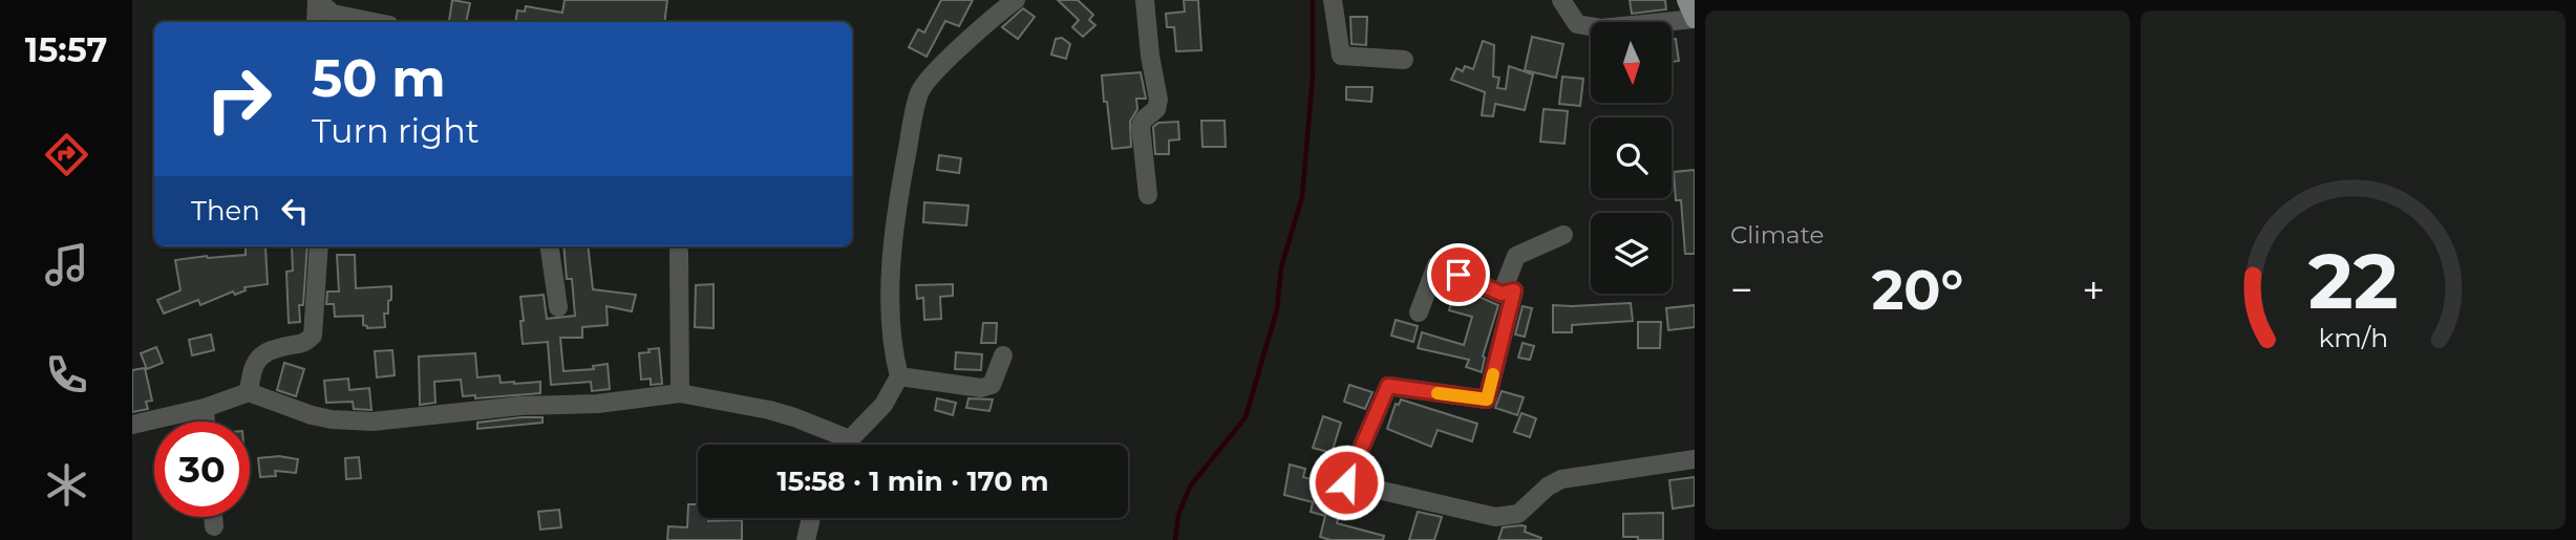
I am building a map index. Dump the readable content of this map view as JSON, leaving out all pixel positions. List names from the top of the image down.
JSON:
{
  "north": "bottom",
  "page": {
    "tabs": "15:57",
    "tile": "Climate",
    "turn": ["50 m", "Turn right"],
    "then": "Then",
    "heat": ["−", "20°", "+"],
    "limit": "30",
    "trip": "15:58 · 1 min · 170 m",
    "gauge": ["22", "km/h"]
  }
}
